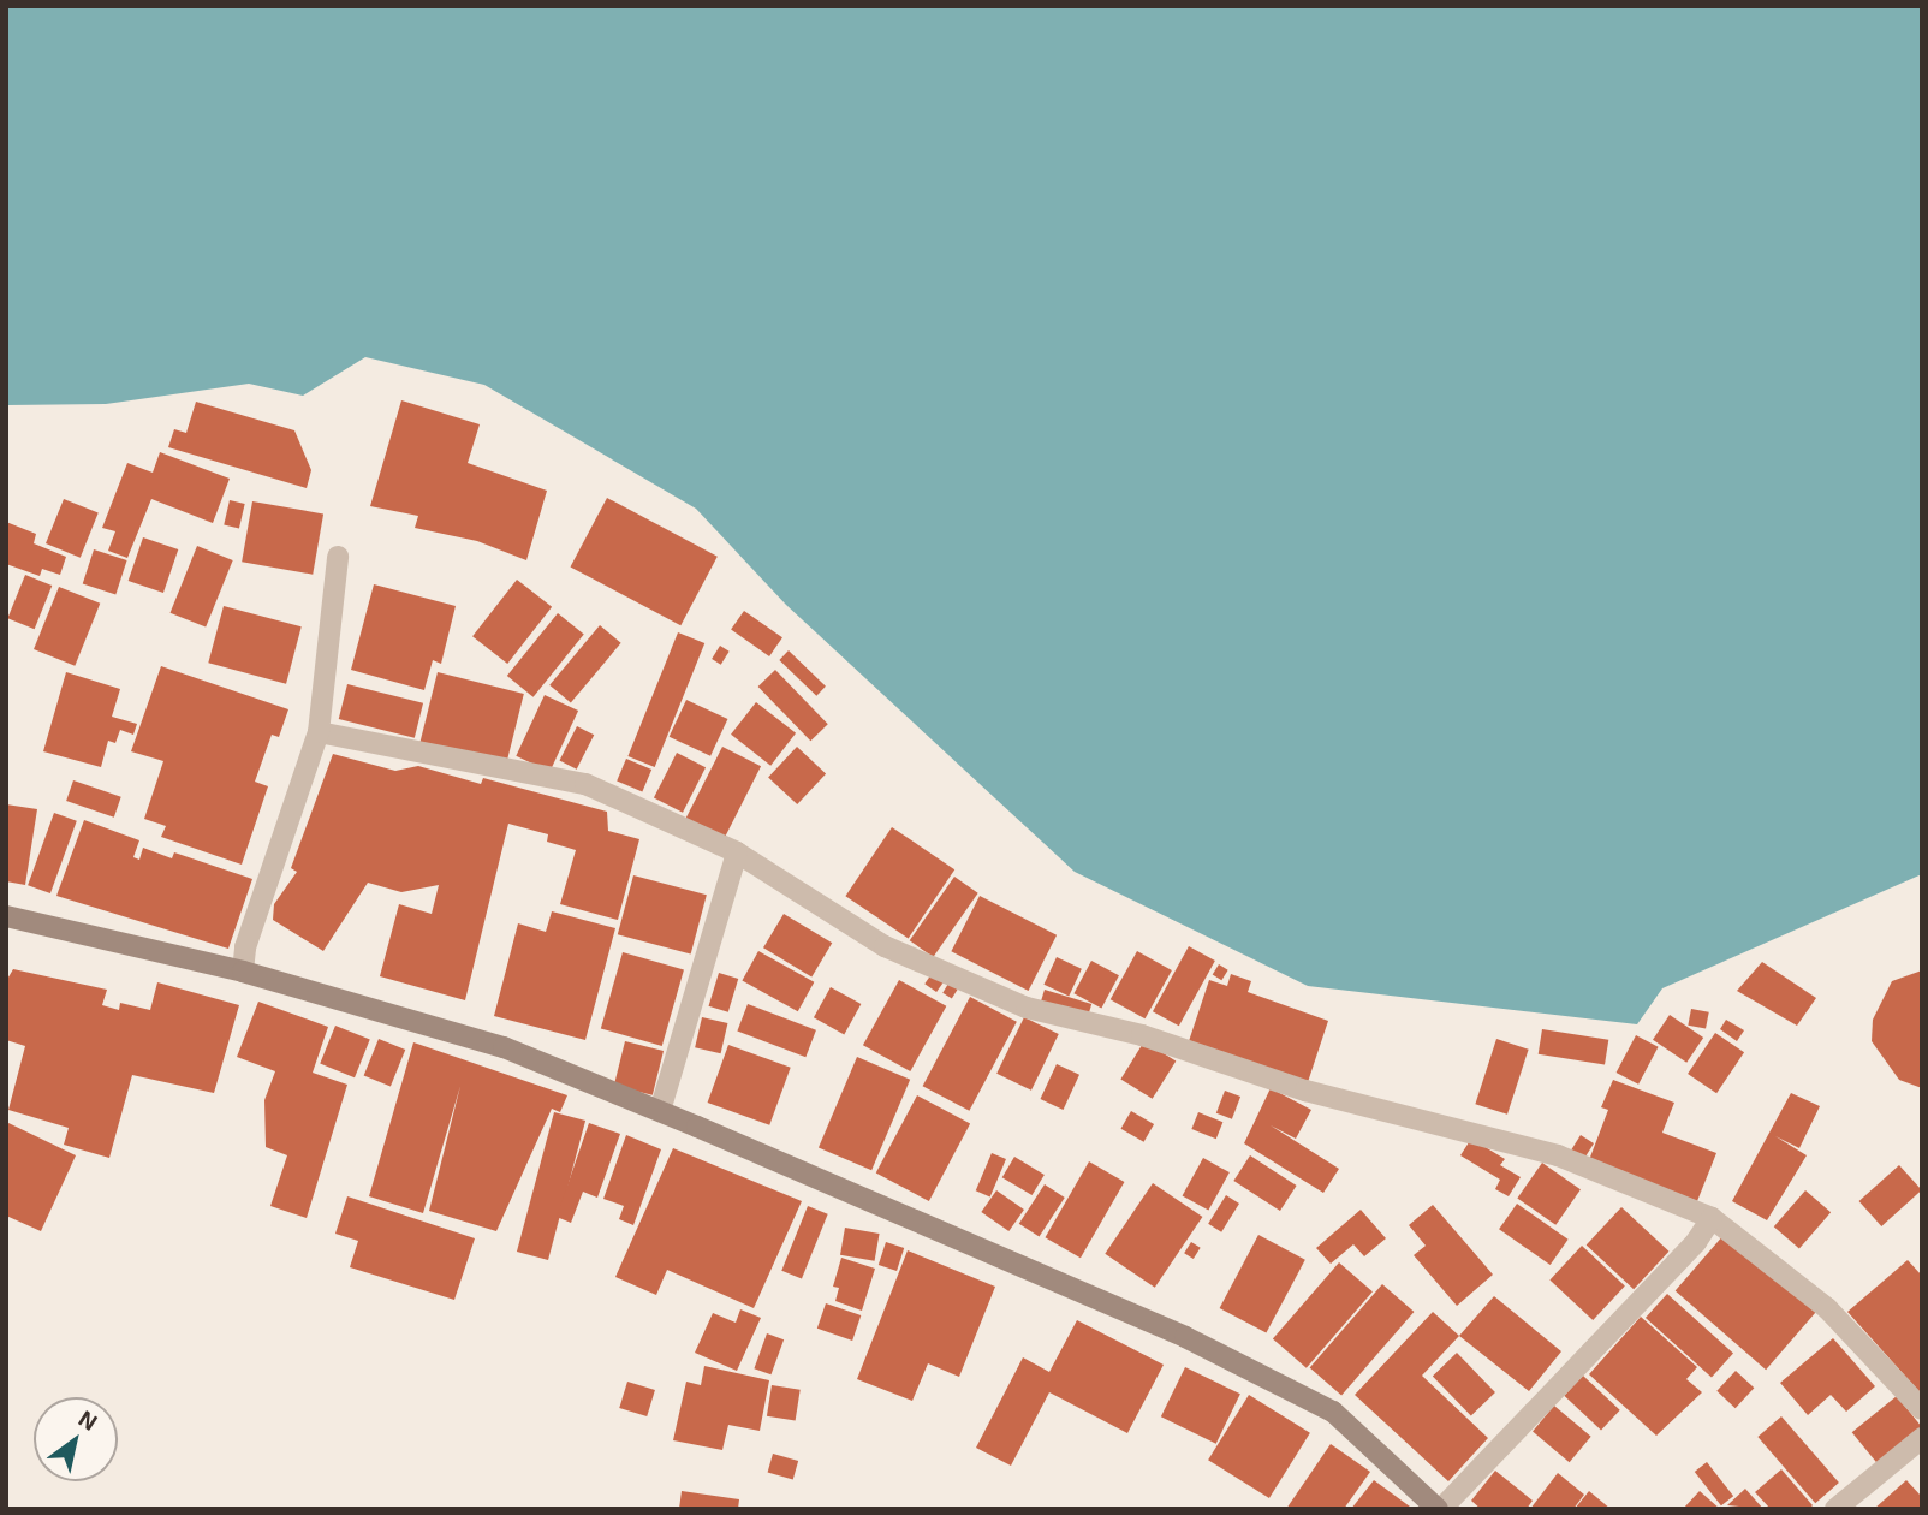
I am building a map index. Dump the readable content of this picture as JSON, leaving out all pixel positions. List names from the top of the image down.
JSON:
{
  "north": "top right"
}
